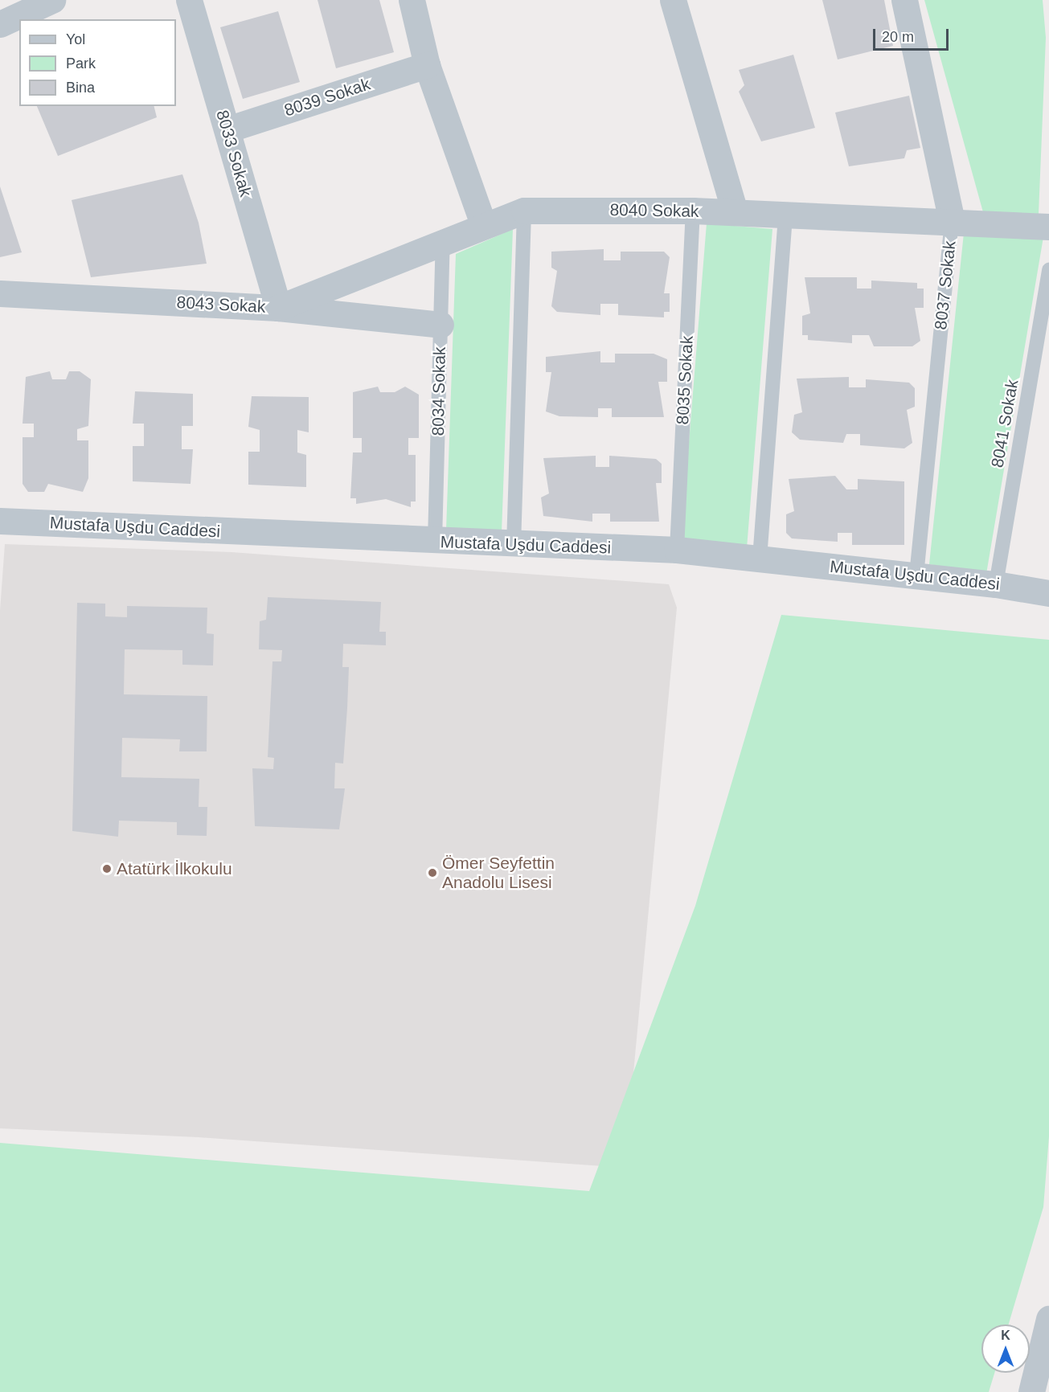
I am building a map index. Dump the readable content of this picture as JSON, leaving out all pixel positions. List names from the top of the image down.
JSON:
{
  "streets": {
    "street": [
      "8039 Sokak",
      "8033 Sokak",
      "8040 Sokak",
      "8037 Sokak",
      "8043 Sokak",
      "Mustafa Uşdu Caddesi"
    ],
    "lane": ["8035 Sokak", "8034 Sokak", "8041 Sokak"]
  },
  "crossings": [
    ["8039 Sokak", "8033 Sokak"],
    ["8033 Sokak", "8040 Sokak"],
    ["8033 Sokak", "8043 Sokak"],
    ["8040 Sokak", "8037 Sokak"],
    ["8040 Sokak", "8043 Sokak"],
    ["8040 Sokak", "8035 Sokak"],
    ["8040 Sokak", "8034 Sokak"],
    ["8037 Sokak", "Mustafa Uşdu Caddesi"],
    ["8043 Sokak", "8034 Sokak"],
    ["8035 Sokak", "Mustafa Uşdu Caddesi"],
    ["8034 Sokak", "Mustafa Uşdu Caddesi"],
    ["8041 Sokak", "Mustafa Uşdu Caddesi"]
  ],
  "places": ["Atatürk İlkokulu", "Ömer Seyfettin Anadolu Lisesi"],
  "legend": ["Yol", "Park", "Bina"],
  "scale_bar": "20 m",
  "north": "top"
}
